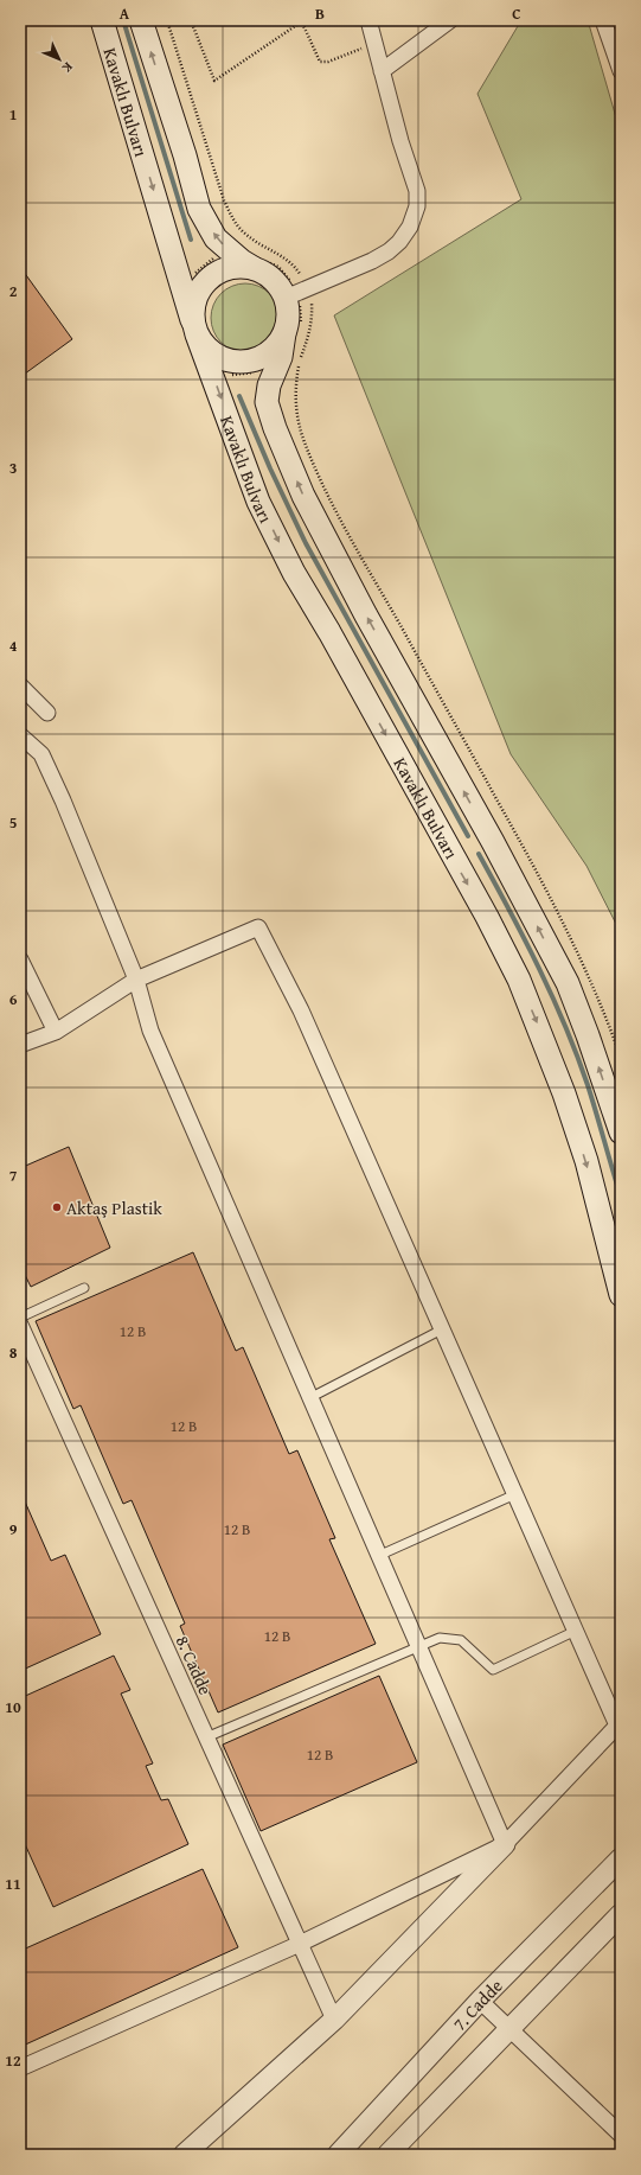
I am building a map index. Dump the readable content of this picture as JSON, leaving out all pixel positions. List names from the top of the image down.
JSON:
{
  "streets": {
    "main road": ["Kavaklı Bulvarı"],
    "street": ["8. Cadde", "7. Cadde"]
  },
  "places": ["Aktaş Plastik"],
  "house_numbers": [
    "12 B",
    "12 B",
    "12 B",
    "12 B",
    "12 B"
  ],
  "north": "bottom right",
  "grid": {
    "columns": ["A", "B", "C"],
    "rows": [
      "1",
      "2",
      "3",
      "4",
      "5",
      "6",
      "7",
      "8",
      "9",
      "10",
      "11",
      "12"
    ]
  }
}
